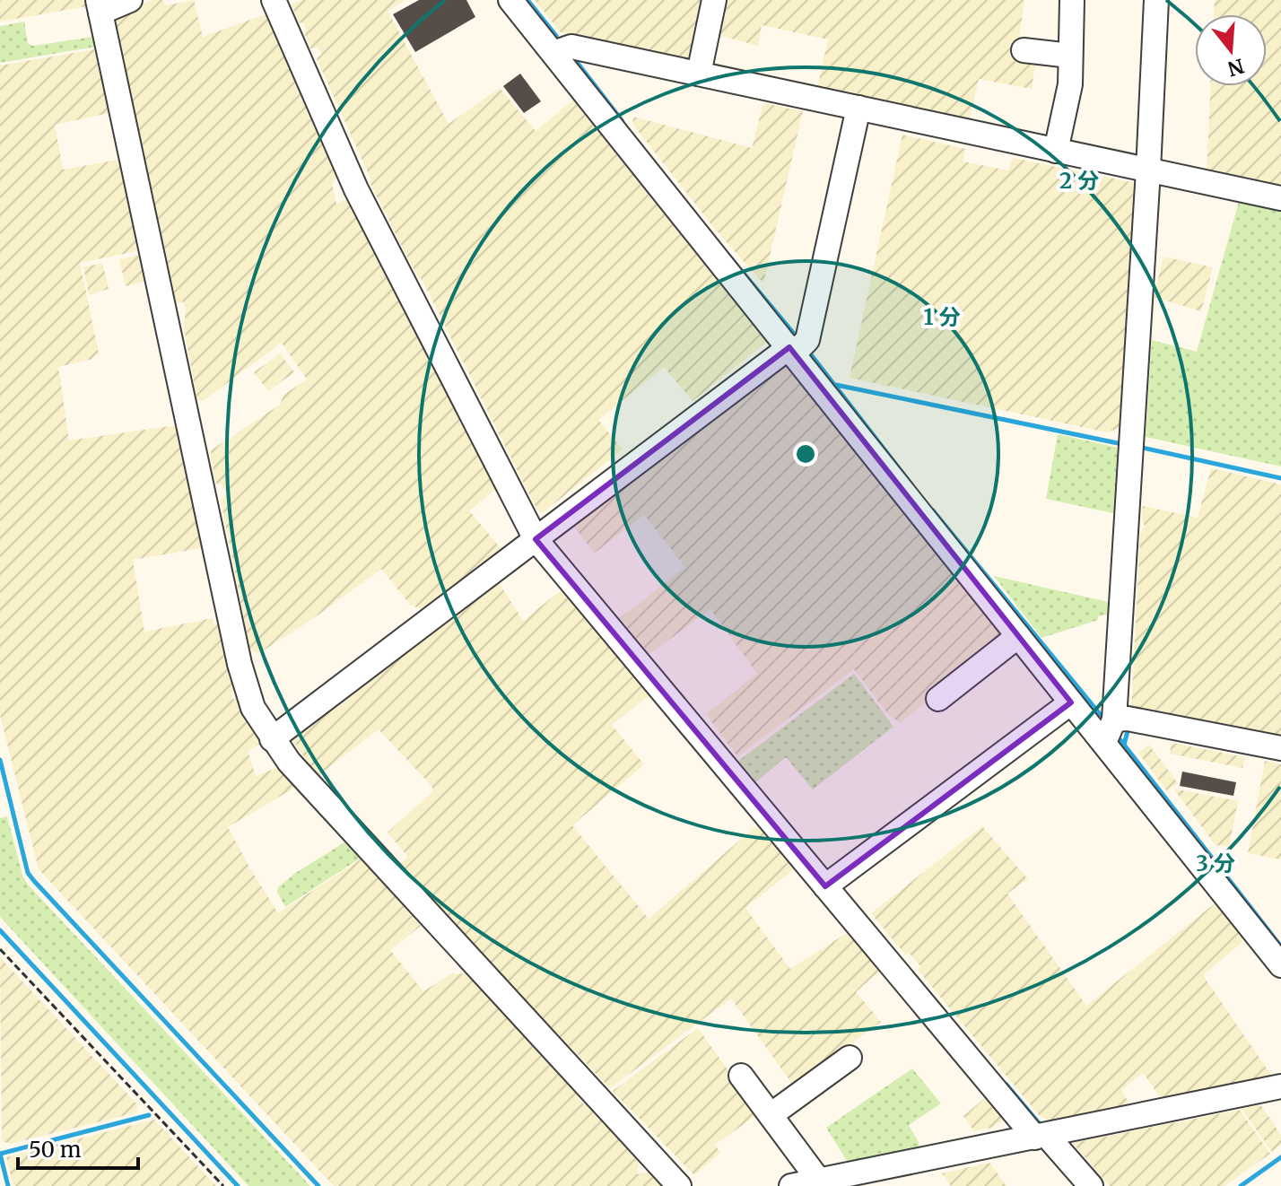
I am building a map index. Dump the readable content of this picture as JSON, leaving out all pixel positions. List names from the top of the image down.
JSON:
{
  "scale_bar": "50 m",
  "north": "bottom",
  "rings": ["2 分", "1 分", "3 分"]
}
